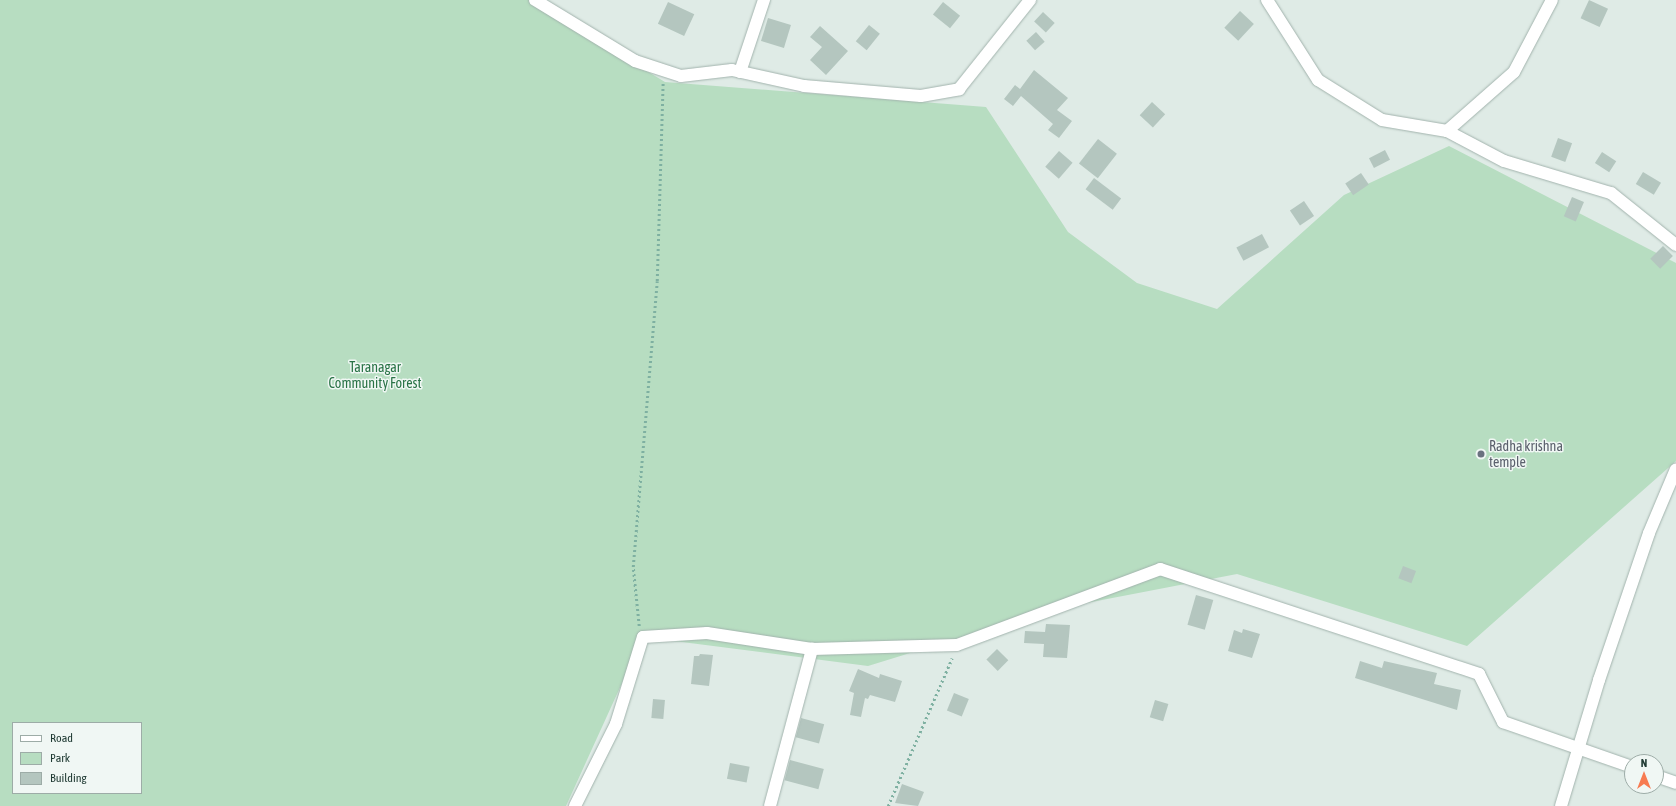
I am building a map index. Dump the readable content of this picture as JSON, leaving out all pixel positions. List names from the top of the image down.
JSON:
{
  "parks": ["Taranagar Community Forest"],
  "places": ["Radha krishna temple"],
  "legend": ["Road", "Park", "Building"],
  "north": "top"
}
